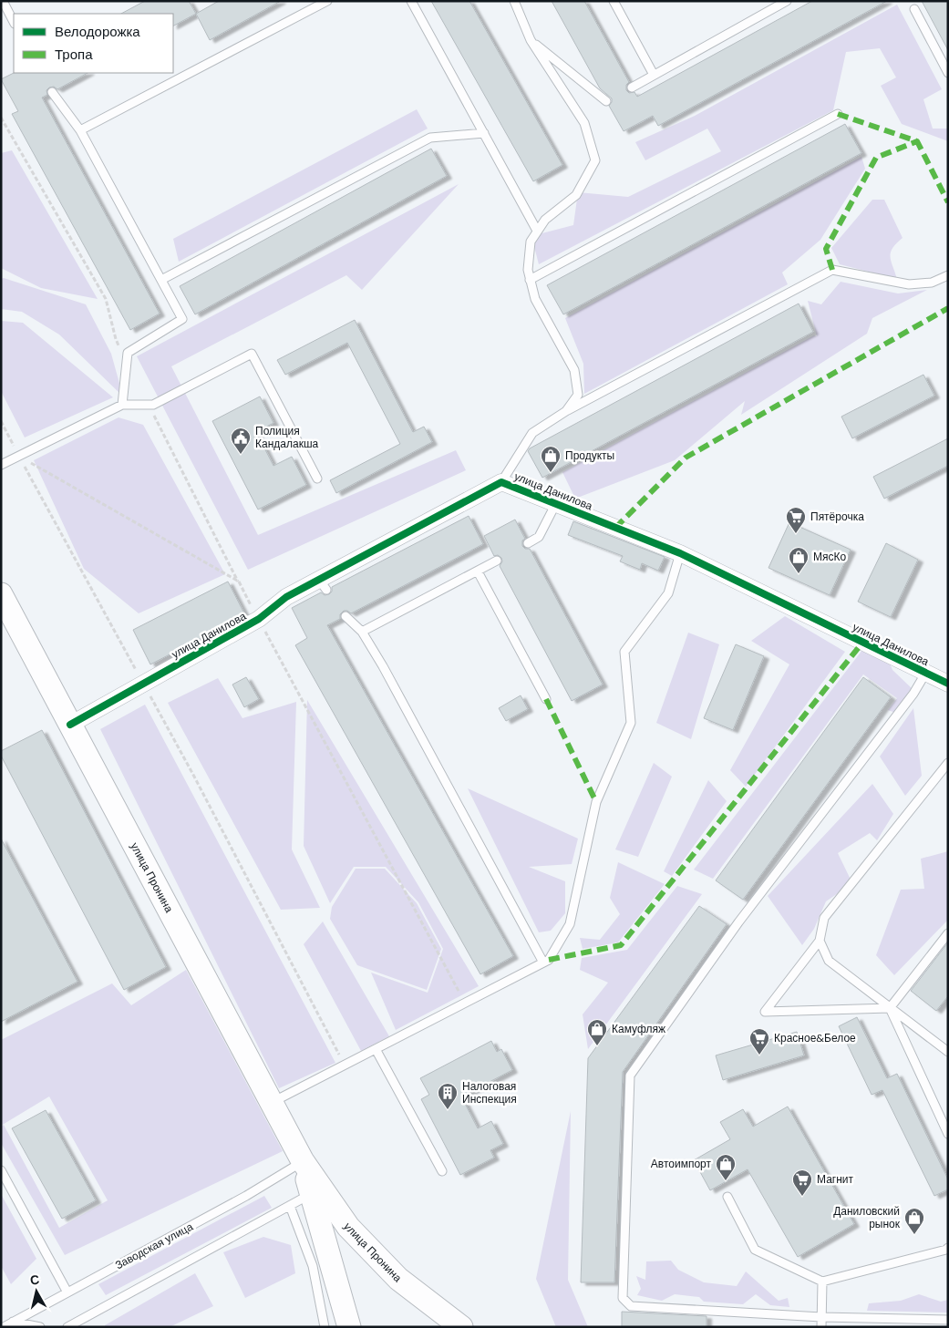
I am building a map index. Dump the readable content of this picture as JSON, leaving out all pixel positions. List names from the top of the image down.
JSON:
{
  "streets": {
    "main road": ["улица Пронина"],
    "street": ["улица Данилова"],
    "lane": ["Заводская улица"]
  },
  "crossings": [
    ["улица Данилова", "улица Пронина"],
    ["улица Пронина", "Заводская улица"]
  ],
  "places": {
    "public building": ["Полиция Кандалакша"],
    "shop": [
      "Продукты",
      "МясКо",
      "Камуфляж",
      "Автоимпорт",
      "Даниловский рынок"
    ],
    "supermarket": ["Пятёрочка", "Красное&Белое", "Магнит"],
    "building": ["Налоговая Инспекция"]
  },
  "legend": ["Велодорожка", "Тропа"],
  "north": "top"
}
